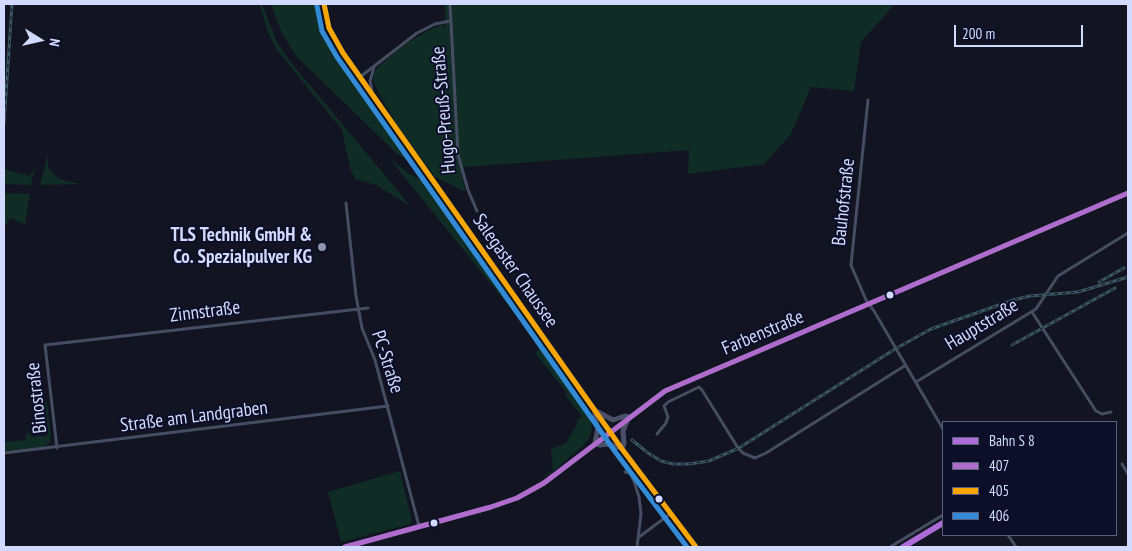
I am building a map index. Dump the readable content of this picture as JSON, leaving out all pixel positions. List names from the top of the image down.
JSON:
{
  "streets": {
    "street": [
      "Hugo-Preuß-Straße",
      "Bauhofstraße",
      "Salegaster Chaussee",
      "Zinnstraße",
      "Hauptstraße",
      "Farbenstraße",
      "PC-Straße",
      "Binostraße",
      "Straße am Landgraben"
    ]
  },
  "crossings": [
    ["Bauhofstraße", "Hauptstraße"],
    ["Bauhofstraße", "Farbenstraße"],
    ["Salegaster Chaussee", "Farbenstraße"],
    ["Zinnstraße", "PC-Straße"],
    ["Zinnstraße", "Binostraße"],
    ["Farbenstraße", "PC-Straße"],
    ["PC-Straße", "Straße am Landgraben"],
    ["Binostraße", "Straße am Landgraben"]
  ],
  "places": ["TLS Technik GmbH & Co. Spezialpulver KG"],
  "lines": ["transit line 405", "transit line 406", "transit line 407"],
  "legend": [
    "Bahn S 8",
    "407",
    "405",
    "406"
  ],
  "scale_bar": "200 m",
  "north": "right"
}
